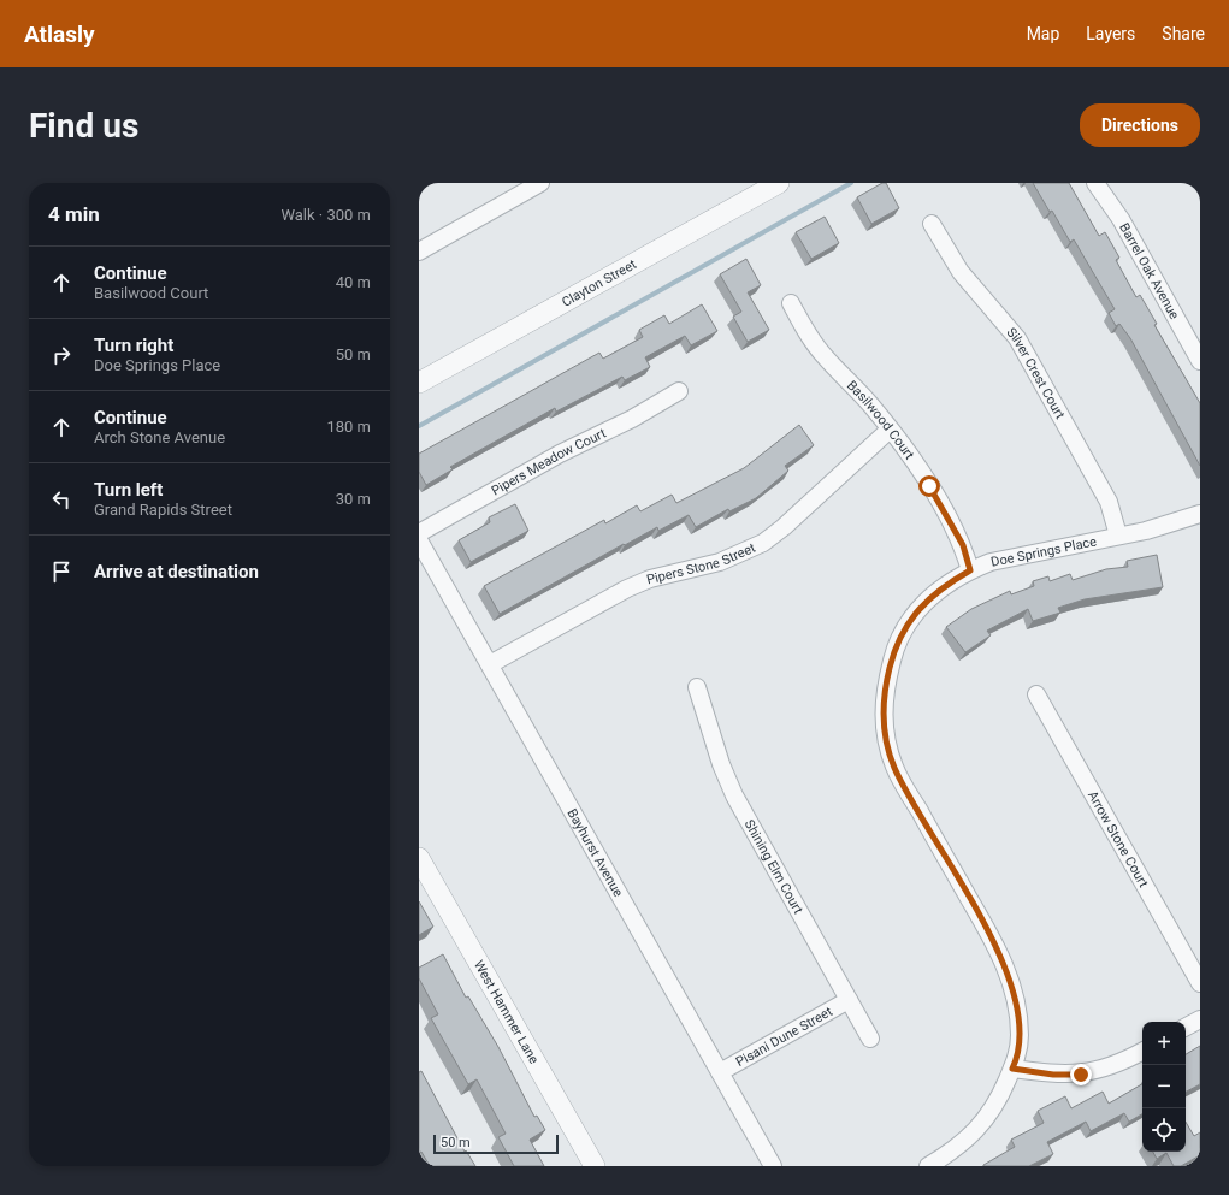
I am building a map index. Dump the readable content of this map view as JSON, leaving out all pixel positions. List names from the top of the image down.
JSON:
{
  "streets": {
    "street": [
      "Barrel Oak Avenue",
      "Clayton Street",
      "Silver Crest Court",
      "Basilwood Court",
      "Pipers Meadow Court",
      "Doe Springs Place",
      "Pipers Stone Street",
      "Arrow Stone Court",
      "Bayhurst Avenue",
      "Shining Elm Court",
      "West Hammer Lane",
      "Pisani Dune Street"
    ]
  },
  "crossings": [
    ["Silver Crest Court", "Doe Springs Place"],
    ["Basilwood Court", "Doe Springs Place"],
    ["Basilwood Court", "Pipers Stone Street"],
    ["Pipers Stone Street", "Bayhurst Avenue"],
    ["Bayhurst Avenue", "Pisani Dune Street"],
    ["Shining Elm Court", "Pisani Dune Street"]
  ],
  "scale_bar": "50 m",
  "page": {
    "header": "Atlasly",
    "nav": ["Map", "Layers", "Share"],
    "buttons": "Directions",
    "title": "Find us",
    "heading": ["4 min", "Walk · 300 m"],
    "list": [
      ["Continue", "Basilwood Court", "40 m"],
      ["Turn right", "Doe Springs Place", "50 m"],
      ["Continue", "Arch Stone Avenue", "180 m"],
      ["Turn left", "Grand Rapids Street", "30 m"],
      "Arrive at destination"
    ],
    "map_buttons": ["+", "−"],
    "scale": "50 m"
  }
}
